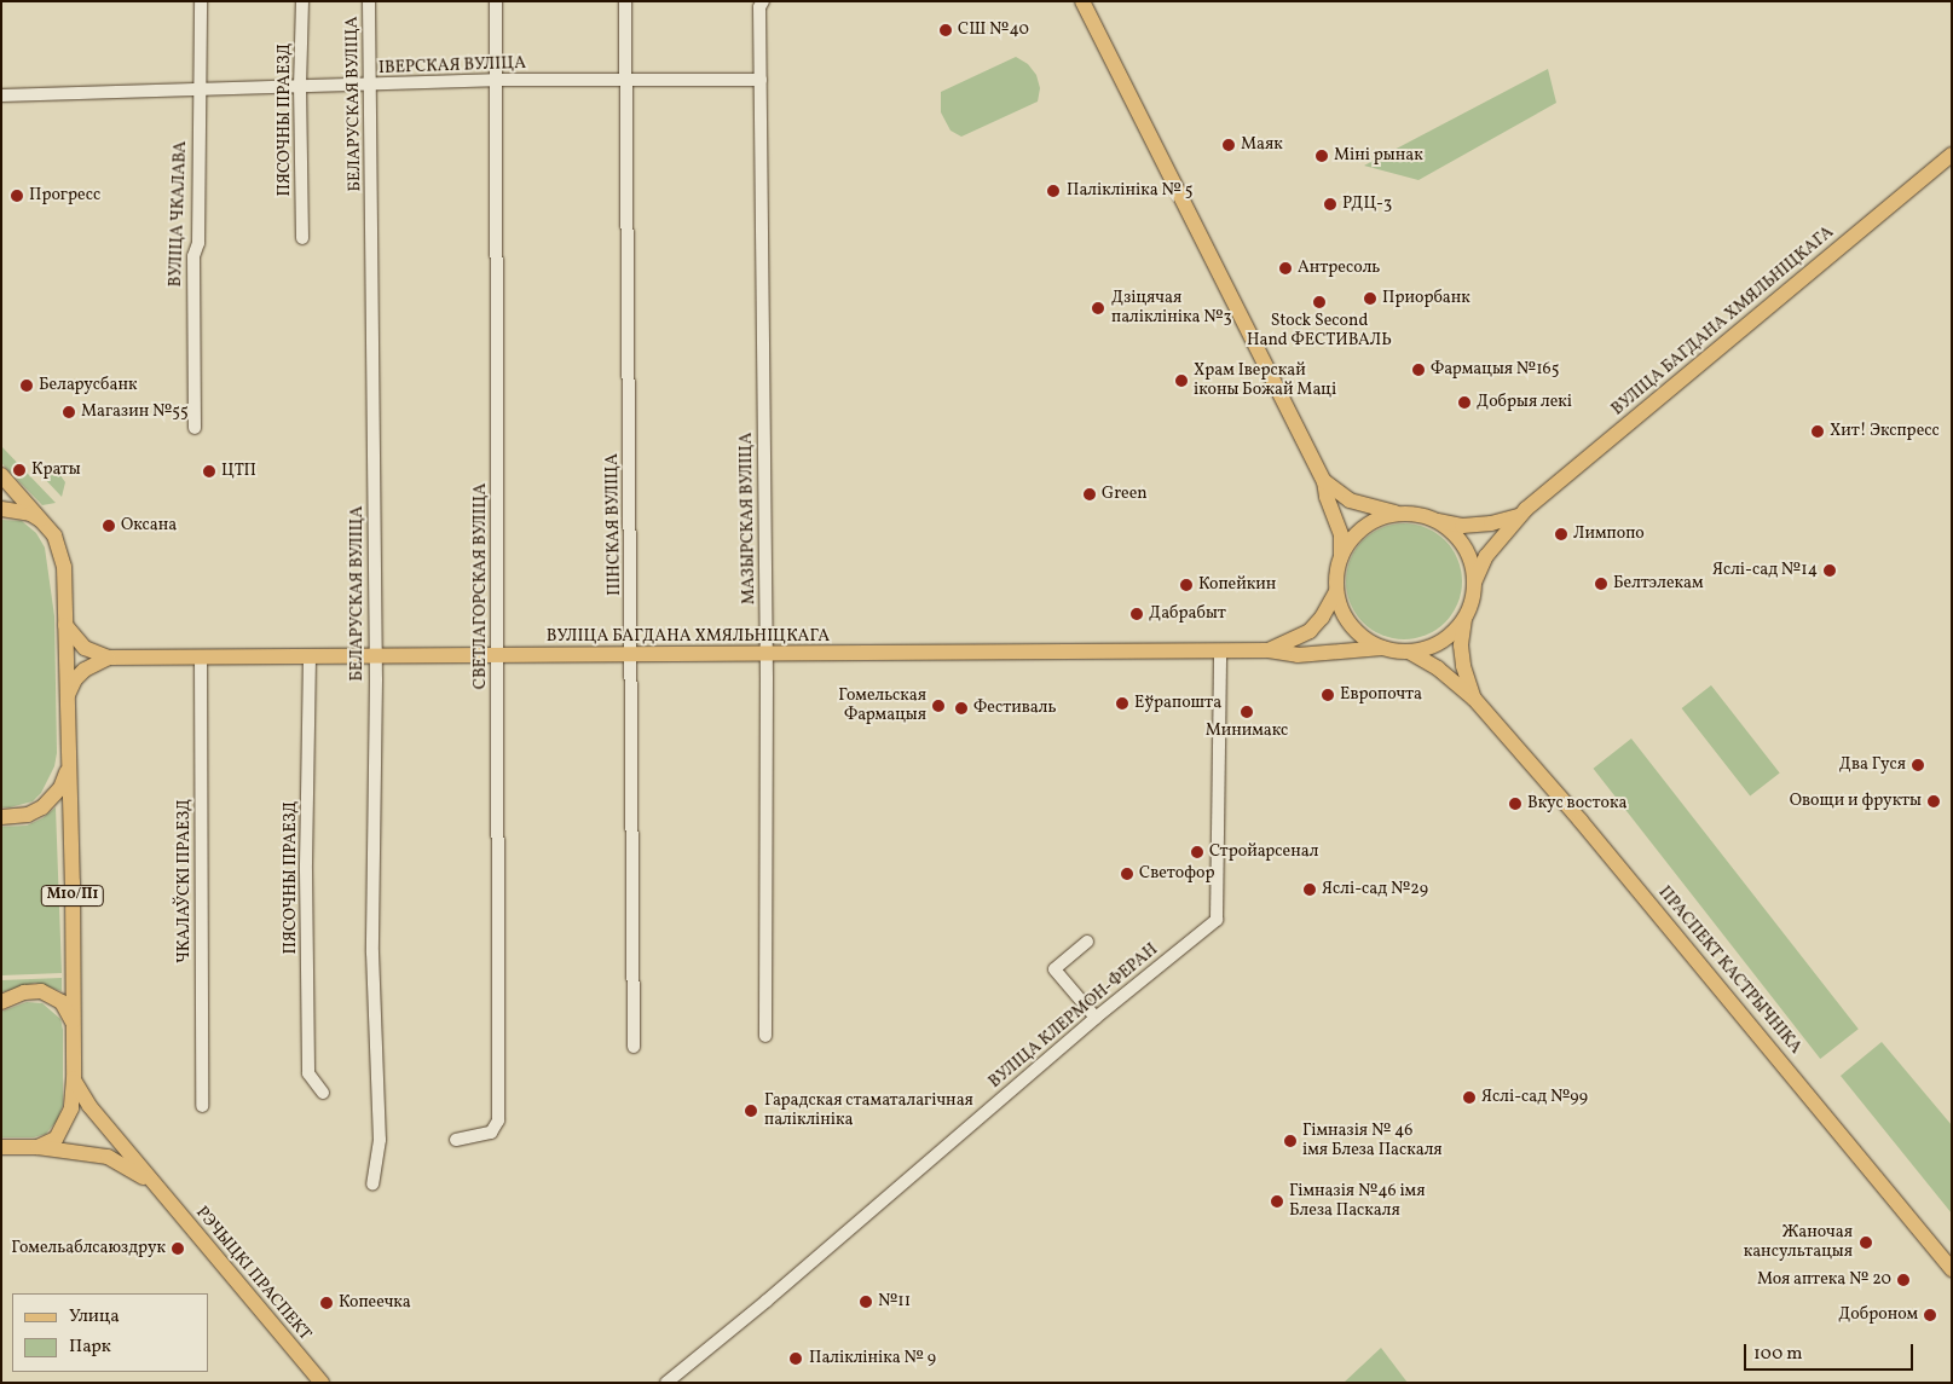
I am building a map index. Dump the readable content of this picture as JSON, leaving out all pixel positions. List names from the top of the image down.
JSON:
{
  "streets": {
    "main road": [
      "ВУЛІЦА БАГДАНА ХМЯЛЬНІЦКАГА",
      "М10/П1",
      "ПРАСПЕКТ КАСТРЫЧНІКА",
      "РЭЧЫЦКІ ПРАСПЕКТ"
    ],
    "street": [
      "ІВЕРСКАЯ ВУЛІЦА",
      "БЕЛАРУСКАЯ ВУЛІЦА",
      "ПЯСОЧНЫ ПРАЕЗД",
      "ВУЛІЦА ЧКАЛАВА",
      "МАЗЫРСКАЯ ВУЛІЦА",
      "ПІНСКАЯ ВУЛІЦА",
      "СВЕТЛАГОРСКАЯ ВУЛІЦА",
      "ЧКАЛАЎСКІ ПРАЕЗД",
      "ВУЛІЦА КЛЕРМОН-ФЕРАН"
    ]
  },
  "crossings": [
    ["ІВЕРСКАЯ ВУЛІЦА", "БЕЛАРУСКАЯ ВУЛІЦА"],
    ["ІВЕРСКАЯ ВУЛІЦА", "ПЯСОЧНЫ ПРАЕЗД"],
    ["ІВЕРСКАЯ ВУЛІЦА", "ВУЛІЦА ЧКАЛАВА"],
    ["ІВЕРСКАЯ ВУЛІЦА", "МАЗЫРСКАЯ ВУЛІЦА"],
    ["ІВЕРСКАЯ ВУЛІЦА", "ПІНСКАЯ ВУЛІЦА"],
    ["ІВЕРСКАЯ ВУЛІЦА", "СВЕТЛАГОРСКАЯ ВУЛІЦА"],
    ["БЕЛАРУСКАЯ ВУЛІЦА", "ВУЛІЦА БАГДАНА ХМЯЛЬНІЦКАГА"],
    ["ПЯСОЧНЫ ПРАЕЗД", "ВУЛІЦА БАГДАНА ХМЯЛЬНІЦКАГА"],
    ["ВУЛІЦА БАГДАНА ХМЯЛЬНІЦКАГА", "МАЗЫРСКАЯ ВУЛІЦА"],
    ["ВУЛІЦА БАГДАНА ХМЯЛЬНІЦКАГА", "ПІНСКАЯ ВУЛІЦА"],
    ["ВУЛІЦА БАГДАНА ХМЯЛЬНІЦКАГА", "СВЕТЛАГОРСКАЯ ВУЛІЦА"],
    ["ВУЛІЦА БАГДАНА ХМЯЛЬНІЦКАГА", "ЧКАЛАЎСКІ ПРАЕЗД"],
    ["ВУЛІЦА БАГДАНА ХМЯЛЬНІЦКАГА", "ПРАСПЕКТ КАСТРЫЧНІКА"],
    ["ВУЛІЦА БАГДАНА ХМЯЛЬНІЦКАГА", "ВУЛІЦА КЛЕРМОН-ФЕРАН"],
    ["М10/П1", "РЭЧЫЦКІ ПРАСПЕКТ"]
  ],
  "places": [
    "СШ №40",
    "Маяк",
    "Міні рынак",
    "Паліклініка № 5",
    "Прогресс",
    "РДЦ-3",
    "Антресоль",
    "Приорбанк",
    "Stock Second Hand ФЕСТИВАЛЬ",
    "Дзіцячая паліклініка №3",
    "Фармацыя №165",
    "Храм Іверскай іконы Божай Маці",
    "Беларусбанк",
    "Добрыя лекі",
    "Магазин №55",
    "Хит! Экспресс",
    "Краты",
    "ЦТП",
    "Green",
    "Оксана",
    "Лимпопо",
    "Яслі-сад №14",
    "Белтэлекам",
    "Копейкин",
    "Дабрабыт",
    "Европочта",
    "Еўрапошта",
    "Гомельская Фармацыя",
    "Фестиваль",
    "Минимакс",
    "Два Гуся",
    "Овощи и фрукты",
    "Вкус востока",
    "Стройарсенал",
    "Светофор",
    "Яслі-сад №29",
    "Яслі-сад №99",
    "Гарадская стаматалагічная паліклініка",
    "Гімназія № 46 імя Блеза Паскаля",
    "Гімназія №46 імя Блеза Паскаля",
    "Жаночая кансультацыя",
    "Гомельаблсаюздрук",
    "Моя аптека № 20",
    "№11",
    "Копеечка",
    "Доброном",
    "Паліклініка № 9"
  ],
  "legend": ["Улица", "Парк"],
  "scale_bar": "100 m"
}
